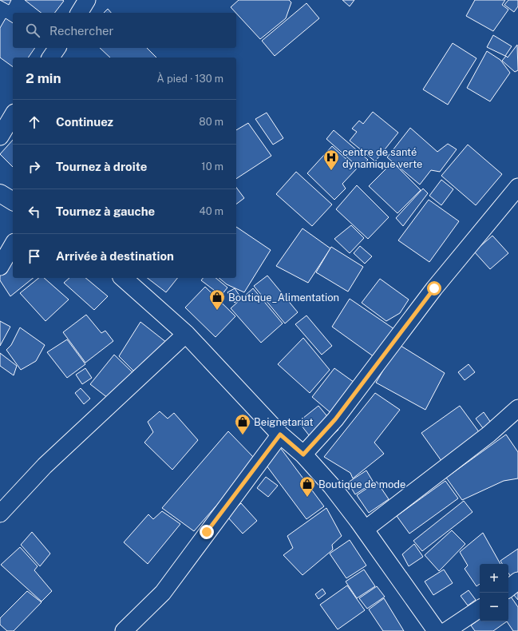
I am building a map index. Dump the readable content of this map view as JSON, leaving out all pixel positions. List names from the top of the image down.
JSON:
{
  "places": {
    "hospital": ["centre de santé dynamique verte"],
    "shop": ["Boutique_Alimentation", "Beignetariat", "Boutique de mode"]
  },
  "page": {
    "search": "Rechercher",
    "heading": ["2 min", "À pied · 130 m"],
    "list": [
      ["Continuez", "80 m"],
      ["Tournez à droite", "10 m"],
      ["Tournez à gauche", "40 m"],
      "Arrivée à destination"
    ],
    "map_buttons": ["+", "−"]
  }
}
